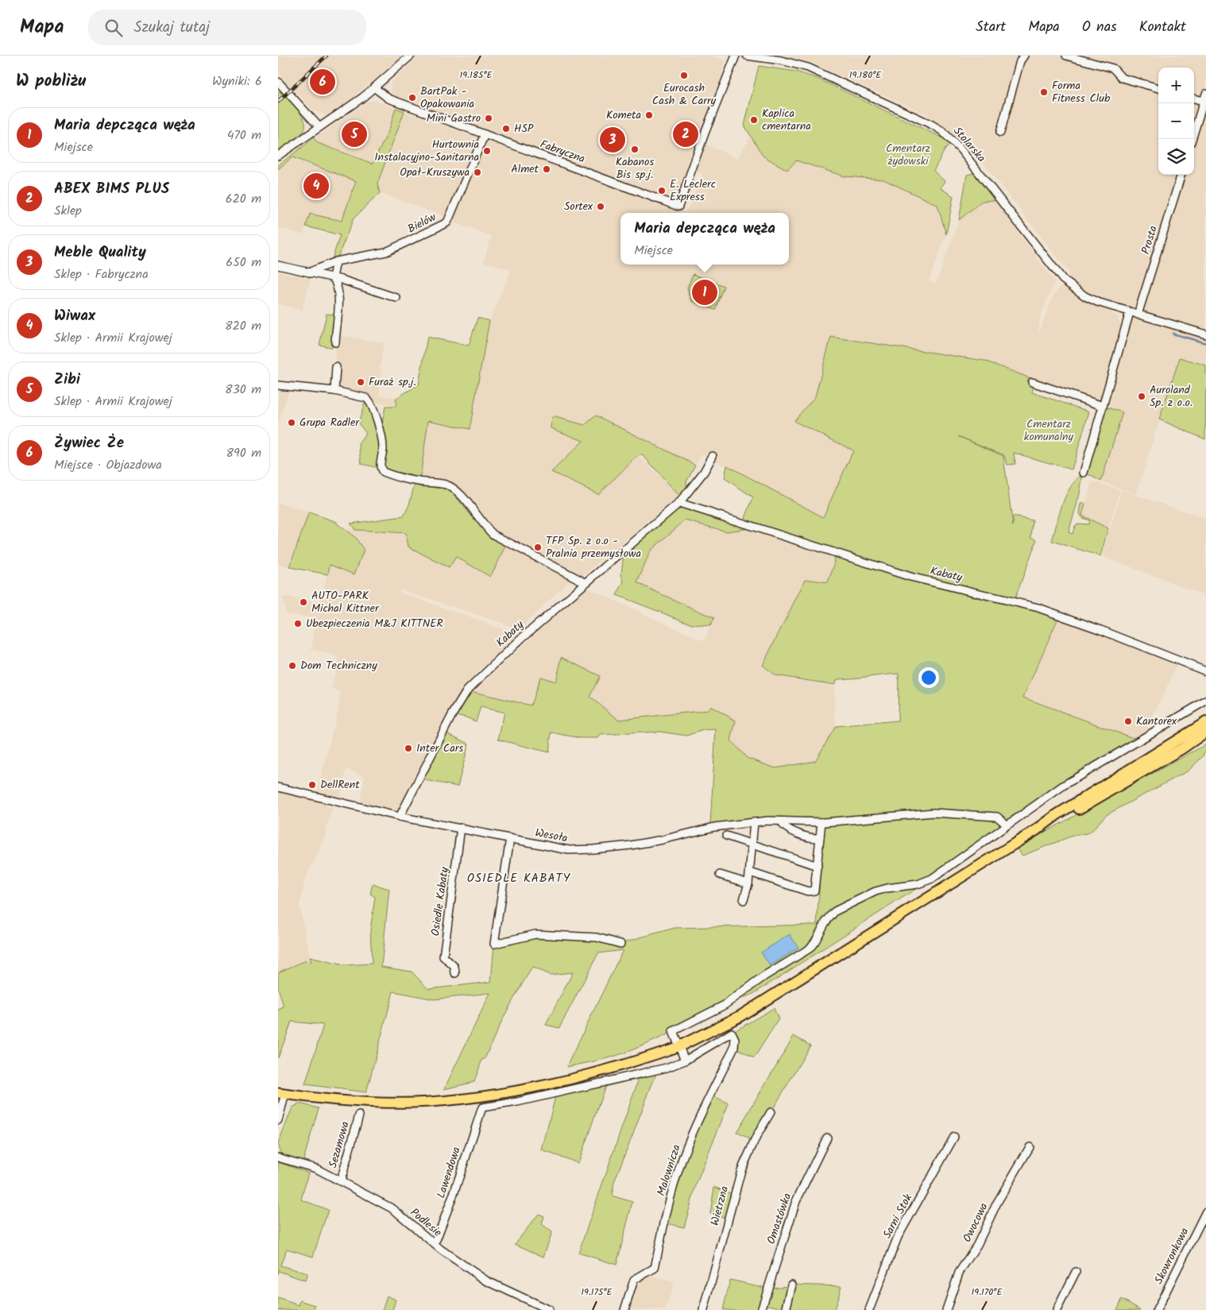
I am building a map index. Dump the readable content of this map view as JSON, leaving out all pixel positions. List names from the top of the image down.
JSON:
{
  "streets": {
    "street": [
      "Stolarska",
      "Fabryczna",
      "Bielów",
      "Prosta",
      "Kabaty",
      "Wesoła",
      "Osiedle Kabaty",
      "Sezamowa",
      "Malownicza",
      "Lawendowa",
      "Wietrzna",
      "Sarni Stok",
      "Omastówka",
      "Podlesie",
      "Owocowa",
      "Skowronkowa"
    ]
  },
  "crossings": [
    ["Stolarska", "Prosta"],
    ["Fabryczna", "Bielów"],
    ["Kabaty", "Wesoła"],
    ["Wesoła", "Osiedle Kabaty"],
    ["Sezamowa", "Podlesie"],
    ["Malownicza", "Lawendowa"],
    ["Lawendowa", "Podlesie"]
  ],
  "districts": ["OSIEDLE KABATY"],
  "parks": ["Cmentarz żydowski", "Cmentarz komunalny"],
  "places": [
    "Eurocash Cash & Carry",
    "Forma Fitness Club",
    "BartPak - Opakowania",
    "Kometa",
    "Mini Gastro",
    "Kaplica cmentarna",
    "HSP",
    "Kabanos Bis sp.j.",
    "Hurtownia Instalacyjno-Sanitarna",
    "Almet",
    "Opał-Kruszywa",
    "E. Leclerc Express",
    "Sortex",
    "Furaż sp.j.",
    "Auroland Sp. z o.o.",
    "Grupa Radler",
    "TFP Sp. z o.o - Pralnia przemysłowa",
    "AUTO-PARK Michal Kittner",
    "Ubezpieczenia M&J KITTNER",
    "Dom Techniczny",
    "Kantorex",
    "Inter Cars",
    "DellRent"
  ],
  "page": {
    "header": "Mapa",
    "search": "Szukaj tutaj",
    "nav": [
      "Start",
      "Mapa",
      "O nas",
      "Kontakt"
    ],
    "heading": ["W pobliżu", "Wyniki: 6"],
    "map_buttons": ["+", "−"],
    "pins": [
      "6",
      "2",
      "5",
      "3",
      "4",
      "1"
    ],
    "list": [
      {
        "mark": "1",
        "name": "Maria depcząca węża",
        "note": "Miejsce",
        "value": "470 m"
      },
      {
        "mark": "2",
        "name": "ABEX BIMS PLUS",
        "note": "Sklep",
        "value": "620 m"
      },
      {
        "mark": "3",
        "name": "Meble Quality",
        "note": "Sklep · Fabryczna",
        "value": "650 m"
      },
      {
        "mark": "4",
        "name": "Wiwax",
        "note": "Sklep · Armii Krajowej",
        "value": "820 m"
      },
      {
        "mark": "5",
        "name": "Zibi",
        "note": "Sklep · Armii Krajowej",
        "value": "830 m"
      },
      {
        "mark": "6",
        "name": "Żywiec Że",
        "note": "Miejsce · Objazdowa",
        "value": "890 m"
      }
    ],
    "popup": ["Maria depcząca węża", "Miejsce"]
  },
  "coordinates": [
    "19.185°E",
    "19.180°E",
    "19.175°E",
    "19.170°E"
  ]
}
